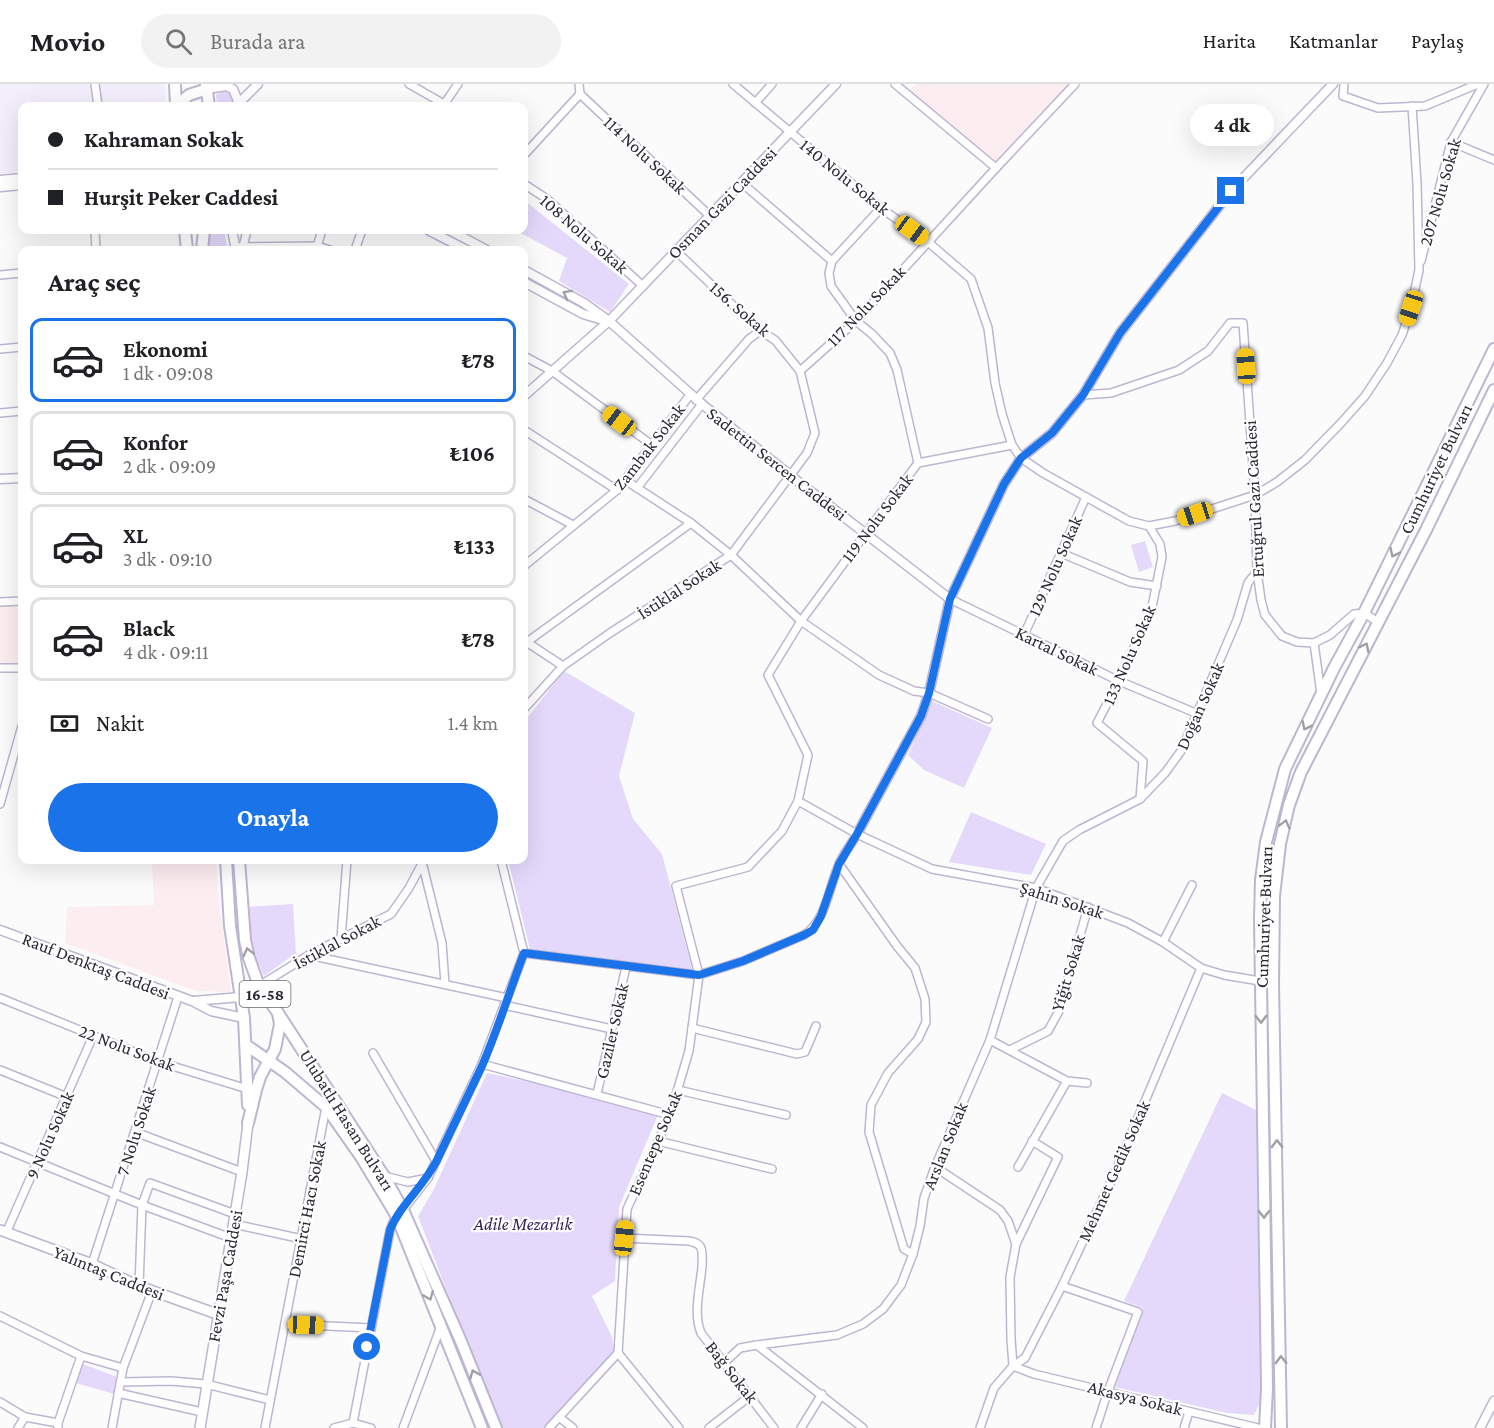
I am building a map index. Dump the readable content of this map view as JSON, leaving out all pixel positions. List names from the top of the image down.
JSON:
{
  "streets": {
    "main road": [
      "Cumhuriyet Bulvarı",
      "16-58",
      "Ulubatlı Hasan Bulvarı",
      "Yalıntaş Caddesi",
      "Fevzi Paşa Caddesi"
    ],
    "street": [
      "114 Nolu Sokak",
      "140 Nolu Sokak",
      "207 Nolu Sokak",
      "Osman Gazi Caddesi",
      "108 Nolu Sokak",
      "117 Nolu Sokak",
      "156. Sokak",
      "Zambak Sokak",
      "Sadettin Sercen Caddesi",
      "Ertuğrul Gazi Caddesi",
      "119 Nolu Sokak",
      "129 Nolu Sokak",
      "İstiklal Sokak",
      "Kartal Sokak",
      "133 Nolu Sokak",
      "Doğan Sokak",
      "Şahin Sokak",
      "Rauf Denktaş Caddesi",
      "Yiğit Sokak",
      "Gaziler Sokak",
      "22 Nolu Sokak",
      "7 Nolu Sokak",
      "9 Nolu Sokak",
      "Esentepe Sokak",
      "Arslan Sokak",
      "Mehmet Gedik Sokak",
      "Demirci Hacı Sokak",
      "Bağ Sokak",
      "Akasya Sokak"
    ]
  },
  "crossings": [
    ["114 Nolu Sokak", "Osman Gazi Caddesi"],
    ["140 Nolu Sokak", "Osman Gazi Caddesi"],
    ["140 Nolu Sokak", "117 Nolu Sokak"],
    ["140 Nolu Sokak", "119 Nolu Sokak"],
    ["Osman Gazi Caddesi", "108 Nolu Sokak"],
    ["Osman Gazi Caddesi", "156. Sokak"],
    ["Osman Gazi Caddesi", "Sadettin Sercen Caddesi"],
    ["117 Nolu Sokak", "156. Sokak"],
    ["Zambak Sokak", "Sadettin Sercen Caddesi"],
    ["Sadettin Sercen Caddesi", "119 Nolu Sokak"],
    ["Sadettin Sercen Caddesi", "Kartal Sokak"],
    ["Cumhuriyet Bulvarı", "Şahin Sokak"],
    ["Ertuğrul Gazi Caddesi", "Doğan Sokak"],
    ["119 Nolu Sokak", "İstiklal Sokak"],
    ["119 Nolu Sokak", "Şahin Sokak"],
    ["129 Nolu Sokak", "Kartal Sokak"],
    ["İstiklal Sokak", "16-58"],
    ["Kartal Sokak", "133 Nolu Sokak"],
    ["Kartal Sokak", "Doğan Sokak"],
    ["133 Nolu Sokak", "Doğan Sokak"],
    ["Doğan Sokak", "Şahin Sokak"],
    ["Doğan Sokak", "Arslan Sokak"],
    ["Şahin Sokak", "Yiğit Sokak"],
    ["Şahin Sokak", "Arslan Sokak"],
    ["Şahin Sokak", "Mehmet Gedik Sokak"],
    ["Rauf Denktaş Caddesi", "7 Nolu Sokak"],
    ["16-58", "Ulubatlı Hasan Bulvarı"],
    ["16-58", "Fevzi Paşa Caddesi"],
    ["22 Nolu Sokak", "7 Nolu Sokak"],
    ["22 Nolu Sokak", "9 Nolu Sokak"],
    ["22 Nolu Sokak", "Fevzi Paşa Caddesi"],
    ["Ulubatlı Hasan Bulvarı", "Demirci Hacı Sokak"],
    ["Ulubatlı Hasan Bulvarı", "Fevzi Paşa Caddesi"],
    ["7 Nolu Sokak", "Yalıntaş Caddesi"],
    ["9 Nolu Sokak", "Yalıntaş Caddesi"],
    ["Esentepe Sokak", "Bağ Sokak"],
    ["Arslan Sokak", "Bağ Sokak"],
    ["Mehmet Gedik Sokak", "Akasya Sokak"],
    ["Yalıntaş Caddesi", "Fevzi Paşa Caddesi"]
  ],
  "parks": ["Adile Mezarlık"],
  "page": {
    "header": "Movio",
    "search": "Burada ara",
    "nav": ["Harita", "Katmanlar", "Paylaş"],
    "banner": ["Kahraman Sokak", "Hurşit Peker Caddesi"],
    "bubble": "4 dk",
    "heading": "Araç seç",
    "list": [
      {
        "name": "Ekonomi",
        "note": "1 dk · 09:08",
        "value": "₺78"
      },
      {
        "name": "Konfor",
        "note": "2 dk · 09:09",
        "value": "₺106"
      },
      {
        "name": "XL",
        "note": "3 dk · 09:10",
        "value": "₺133"
      },
      {
        "name": "Black",
        "note": "4 dk · 09:11",
        "value": "₺78"
      }
    ],
    "pay": ["Nakit", "1.4 km"],
    "buttons": "Onayla"
  }
}
